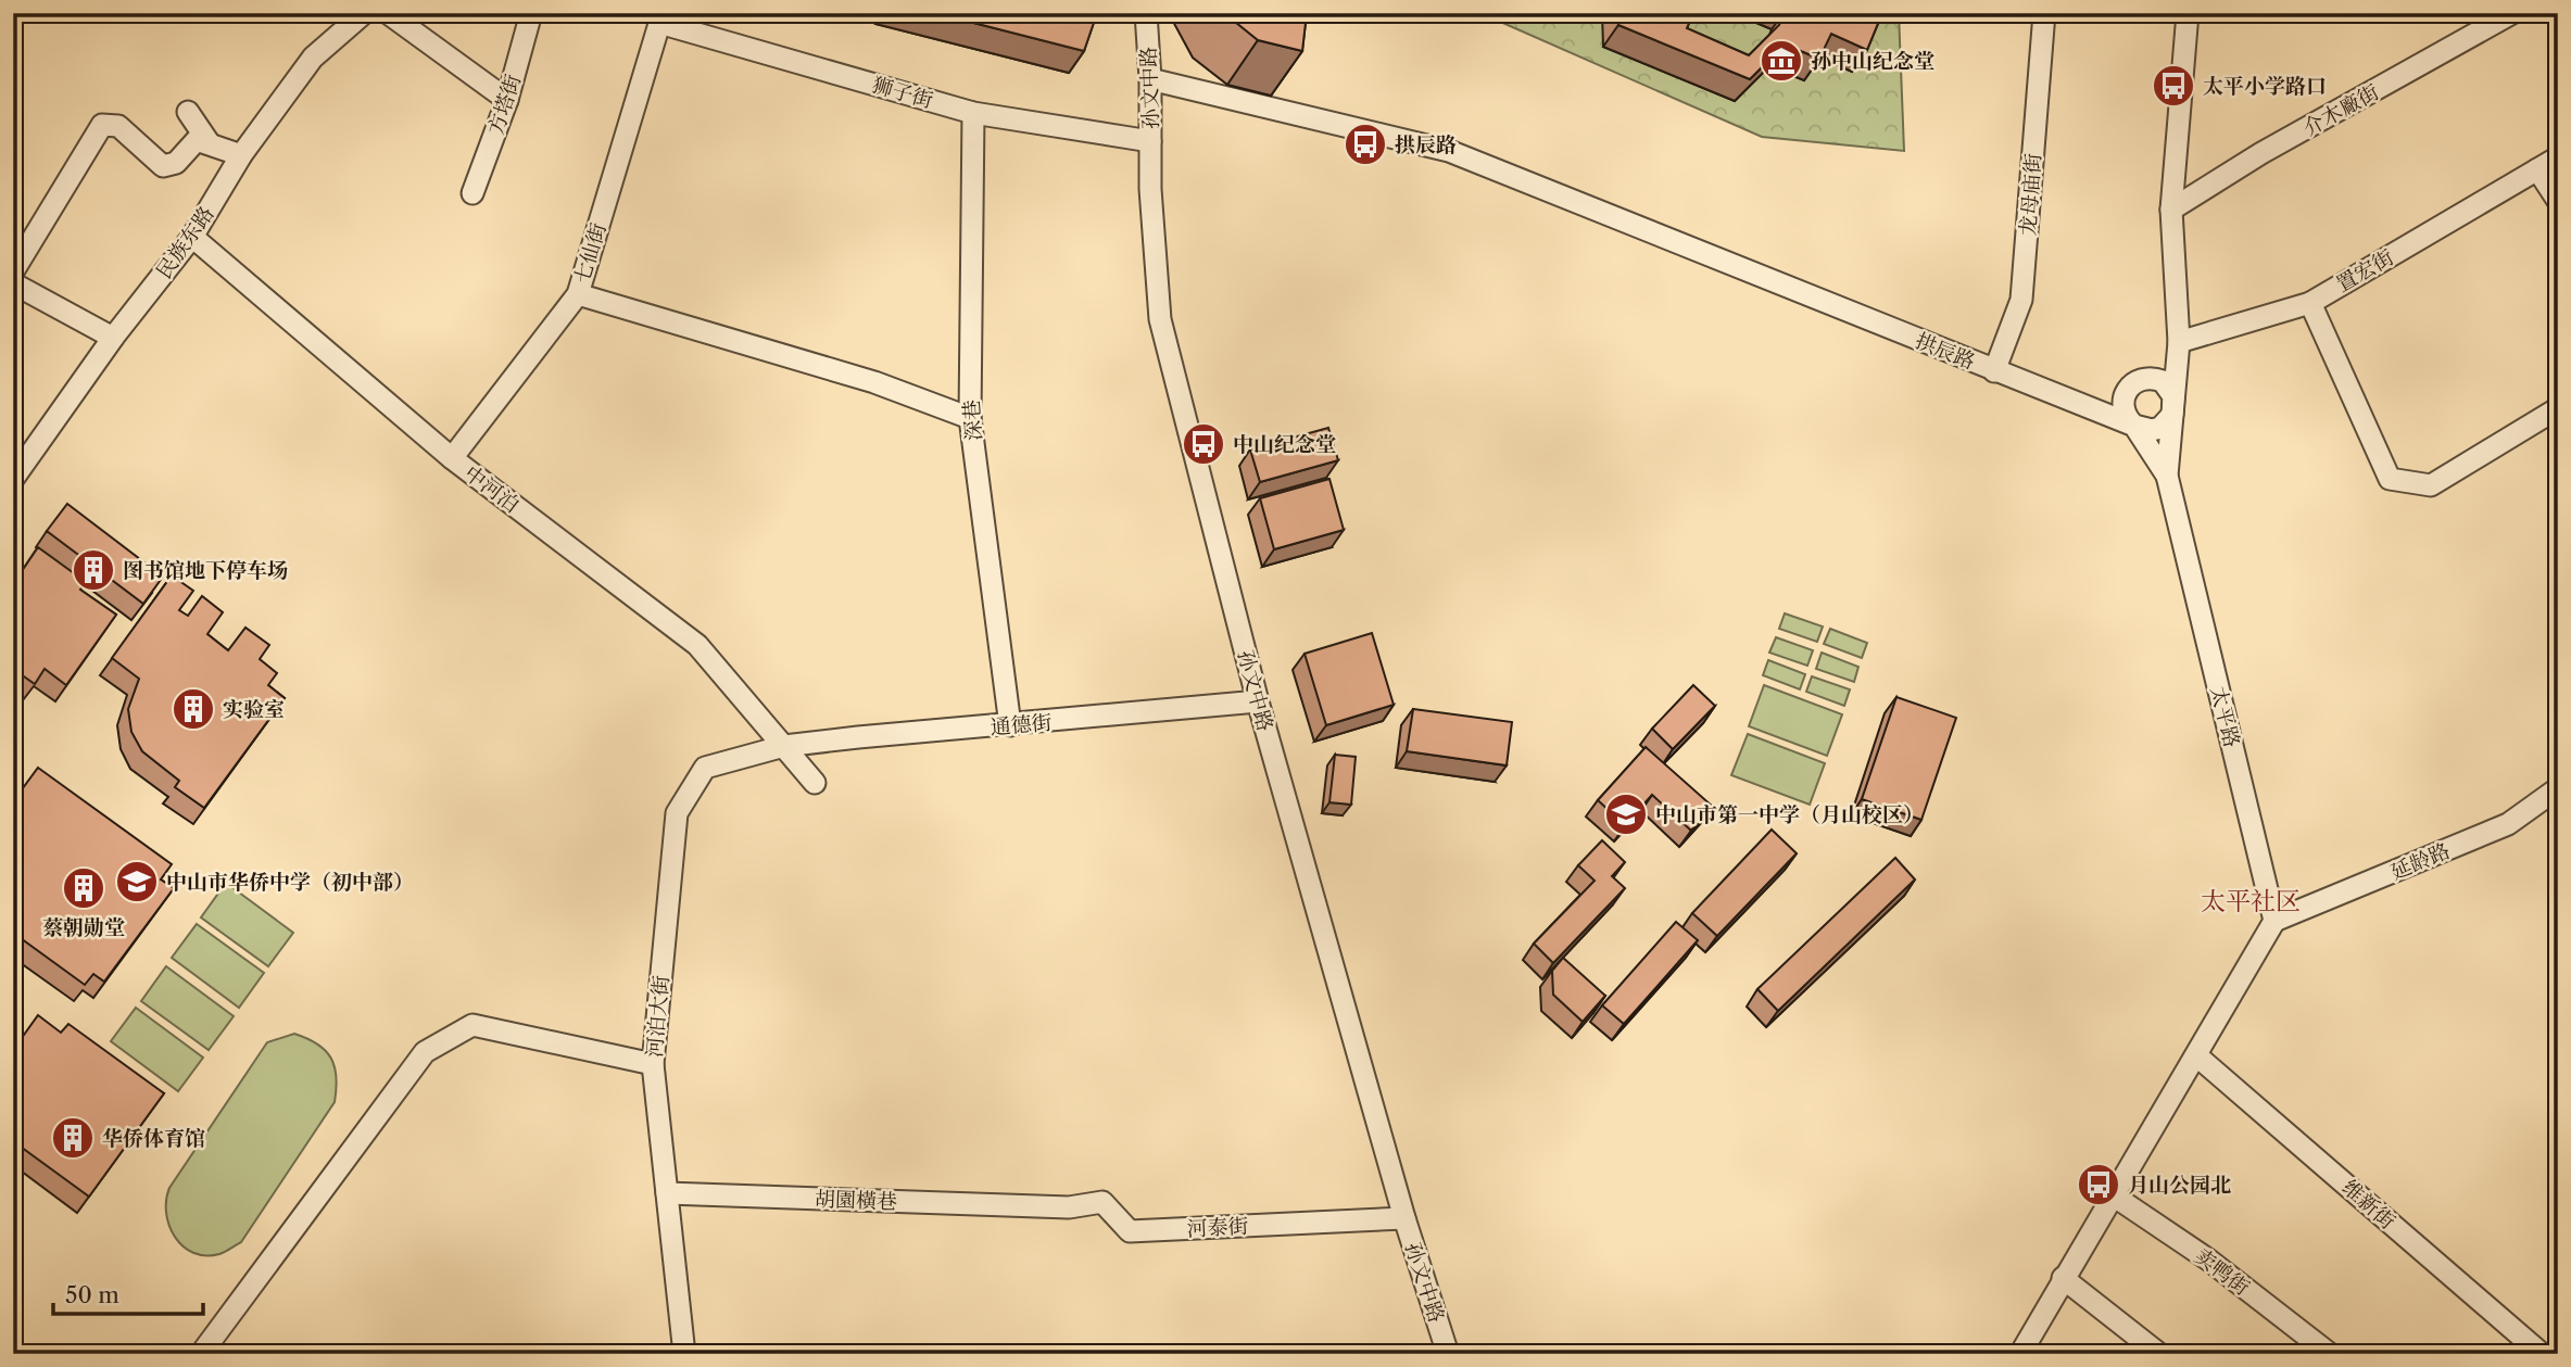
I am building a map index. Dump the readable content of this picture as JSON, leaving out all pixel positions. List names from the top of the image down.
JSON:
{
  "streets": {
    "street": [
      "孙文中路",
      "狮子街",
      "方塔街",
      "介木廠街",
      "龙母庙街",
      "民族东路",
      "七仙街",
      "置宏街",
      "拱辰路",
      "深巷",
      "中河泊",
      "太平路",
      "通德街",
      "延龄路",
      "河泊大街",
      "胡園橫巷",
      "维新街",
      "河泰街",
      "卖鸭街"
    ]
  },
  "crossings": [
    ["孙文中路", "狮子街"],
    ["孙文中路", "拱辰路"],
    ["孙文中路", "通德街"],
    ["孙文中路", "河泰街"],
    ["狮子街", "七仙街"],
    ["狮子街", "深巷"],
    ["介木廠街", "太平路"],
    ["龙母庙街", "拱辰路"],
    ["民族东路", "中河泊"],
    ["七仙街", "中河泊"],
    ["置宏街", "太平路"],
    ["拱辰路", "太平路"],
    ["深巷", "通德街"],
    ["中河泊", "通德街"],
    ["中河泊", "河泊大街"],
    ["太平路", "延龄路"],
    ["通德街", "河泊大街"],
    ["河泊大街", "胡園橫巷"],
    ["胡園橫巷", "河泰街"]
  ],
  "districts": ["太平社区"],
  "places": {
    "museum": ["孙中山纪念堂"],
    "bus stop": [
      "太平小学路口",
      "拱辰路",
      "中山纪念堂",
      "月山公园北"
    ],
    "building": [
      "图书馆地下停车场",
      "实验室",
      "蔡朝勋堂",
      "华侨体育馆"
    ],
    "school or university": ["中山市第一中学（月山校区）", "中山市华侨中学（初中部）"]
  },
  "scale_bar": "50 m"
}
